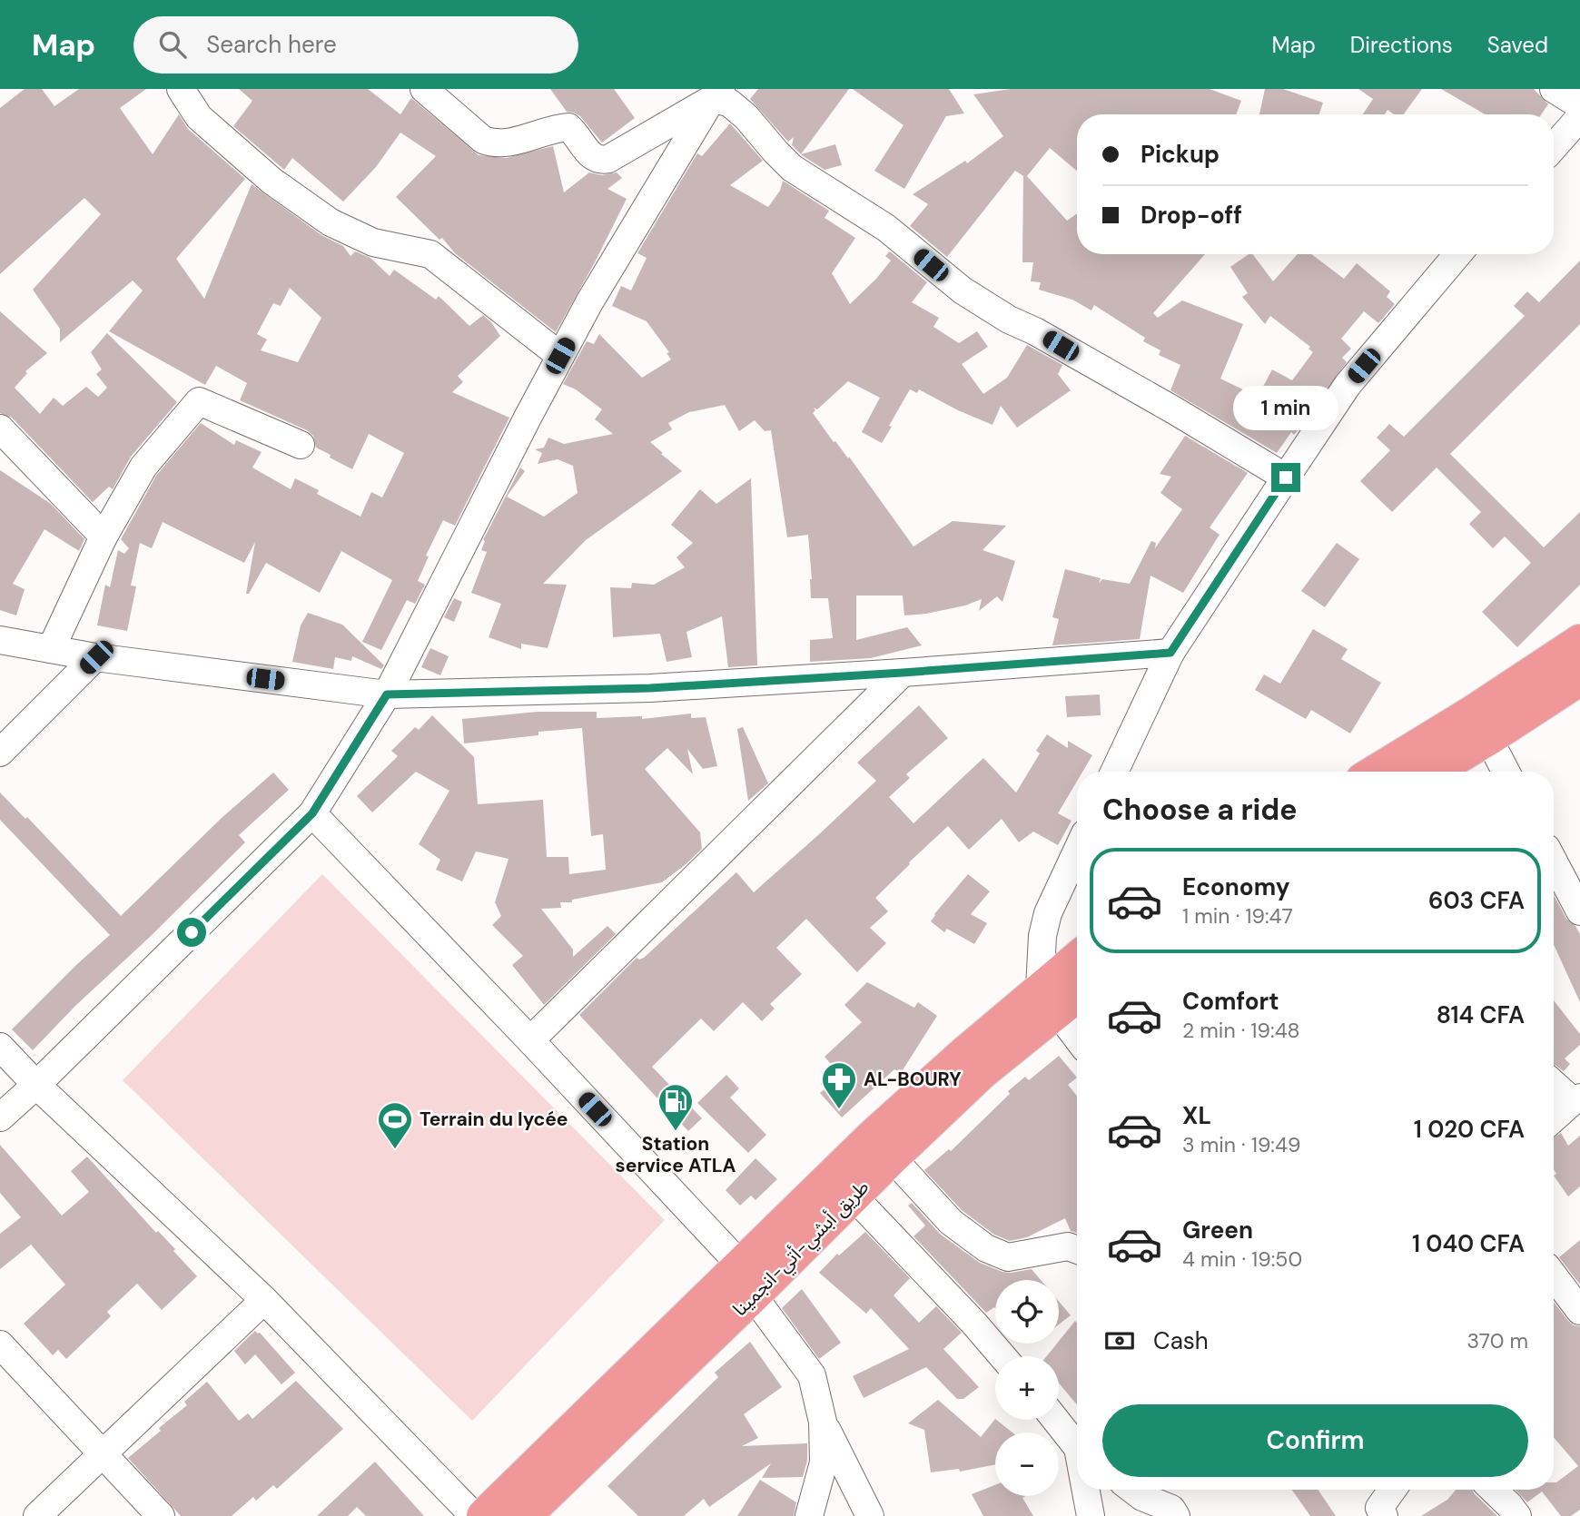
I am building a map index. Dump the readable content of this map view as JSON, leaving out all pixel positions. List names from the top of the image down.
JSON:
{
  "streets": {
    "highway": ["طريق أبشي-أتي-انجمينا"]
  },
  "places": {
    "pharmacy": ["AL-BOURY"],
    "fuel station": ["Station service ATLA"],
    "sports": ["Terrain du lycée"]
  },
  "page": {
    "header": "Map",
    "search": "Search here",
    "nav": ["Map", "Directions", "Saved"],
    "banner": ["Pickup", "Drop-off"],
    "bubble": "1 min",
    "heading": "Choose a ride",
    "list": [
      {
        "name": "Economy",
        "note": "1 min · 19:47",
        "value": "603 CFA"
      },
      {
        "name": "Comfort",
        "note": "2 min · 19:48",
        "value": "814 CFA"
      },
      {
        "name": "XL",
        "note": "3 min · 19:49",
        "value": "1 020 CFA"
      },
      {
        "name": "Green",
        "note": "4 min · 19:50",
        "value": "1 040 CFA"
      }
    ],
    "map_buttons": ["+", "−"],
    "pay": ["Cash", "370 m"],
    "buttons": "Confirm"
  }
}
